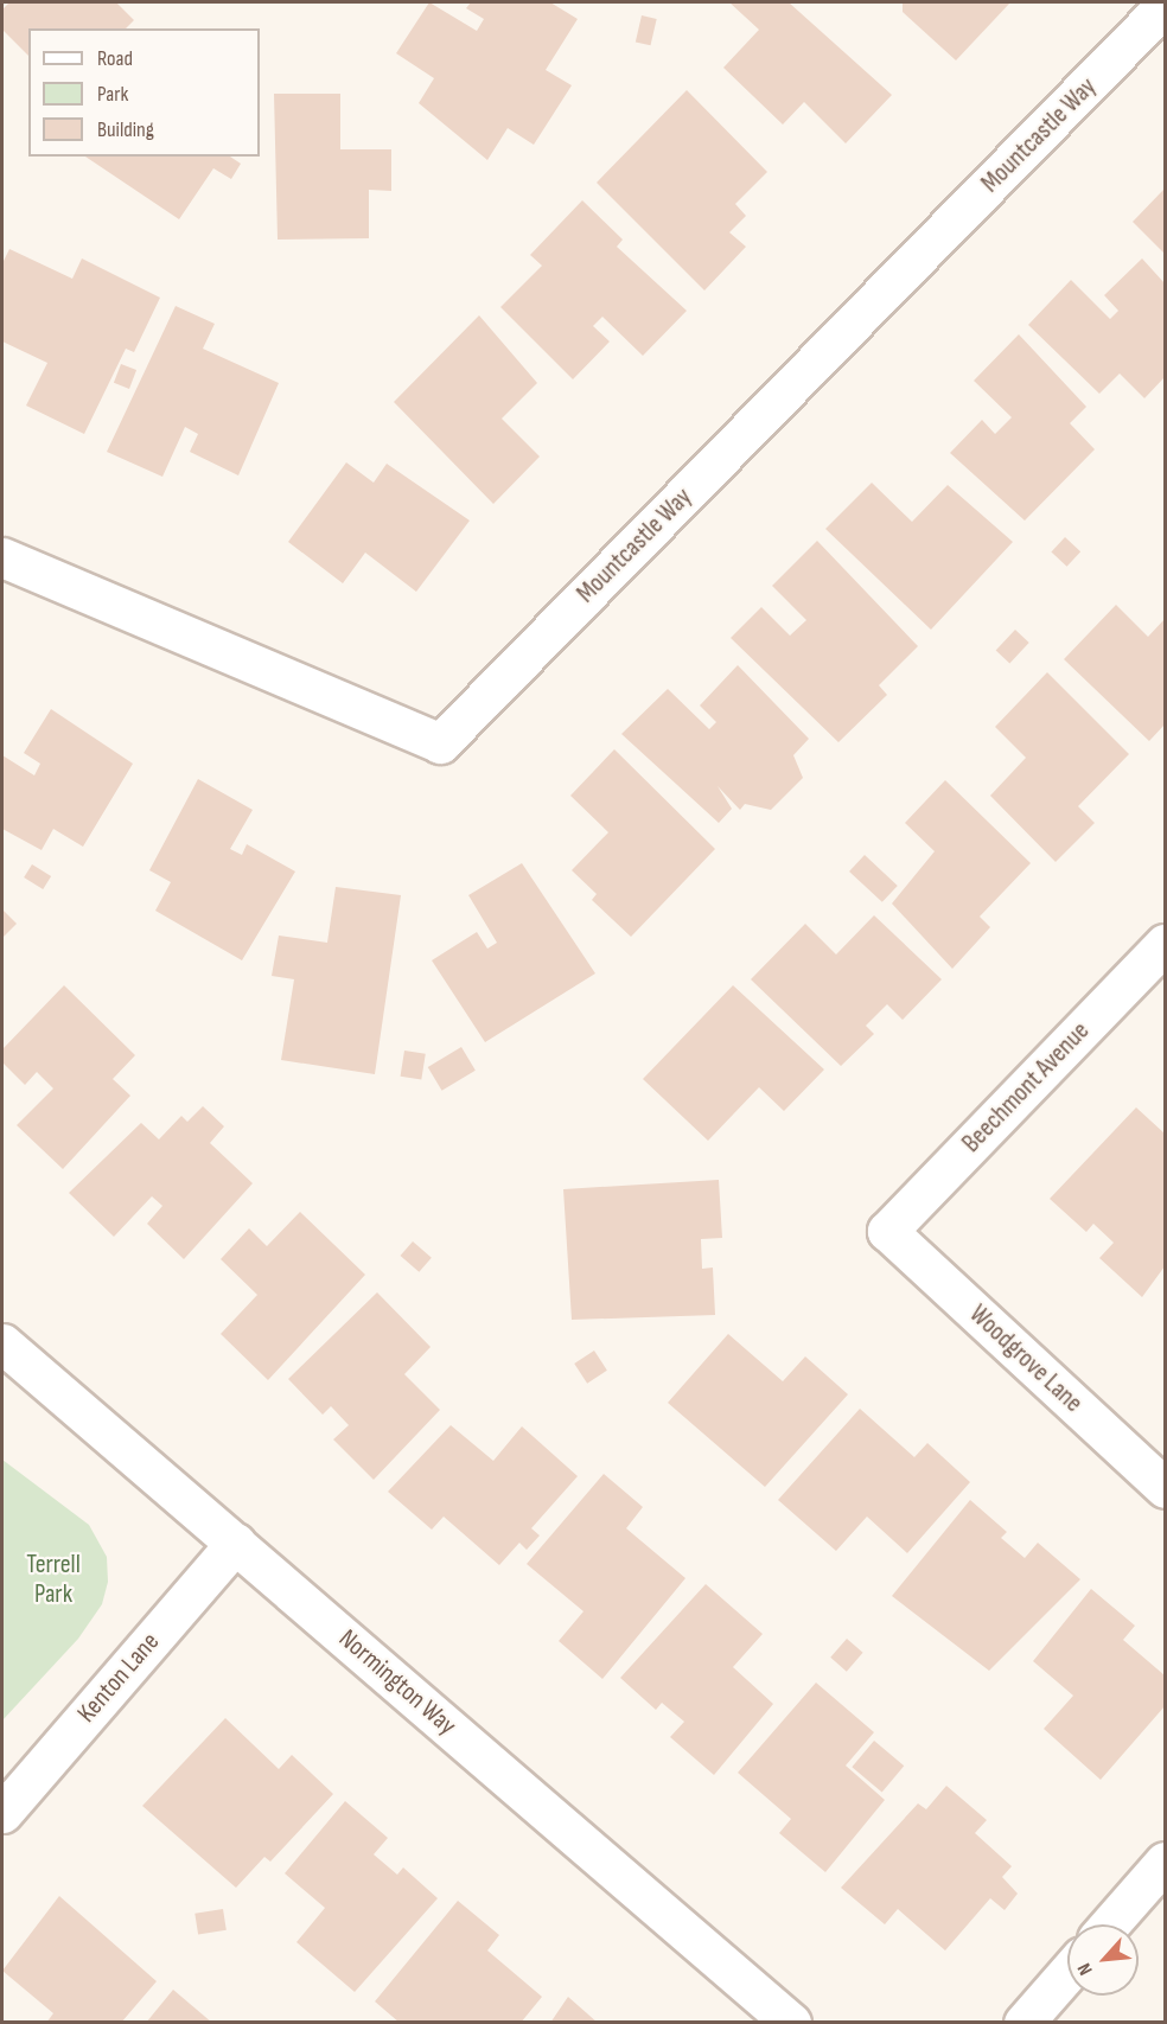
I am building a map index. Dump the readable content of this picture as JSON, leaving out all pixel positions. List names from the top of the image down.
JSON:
{
  "streets": {
    "street": [
      "Mountcastle Way",
      "Beechmont Avenue",
      "Woodgrove Lane",
      "Kenton Lane",
      "Normington Way"
    ]
  },
  "crossings": [
    ["Beechmont Avenue", "Woodgrove Lane"],
    ["Kenton Lane", "Normington Way"]
  ],
  "parks": ["Terrell Park"],
  "legend": ["Road", "Park", "Building"],
  "north": "bottom left"
}
